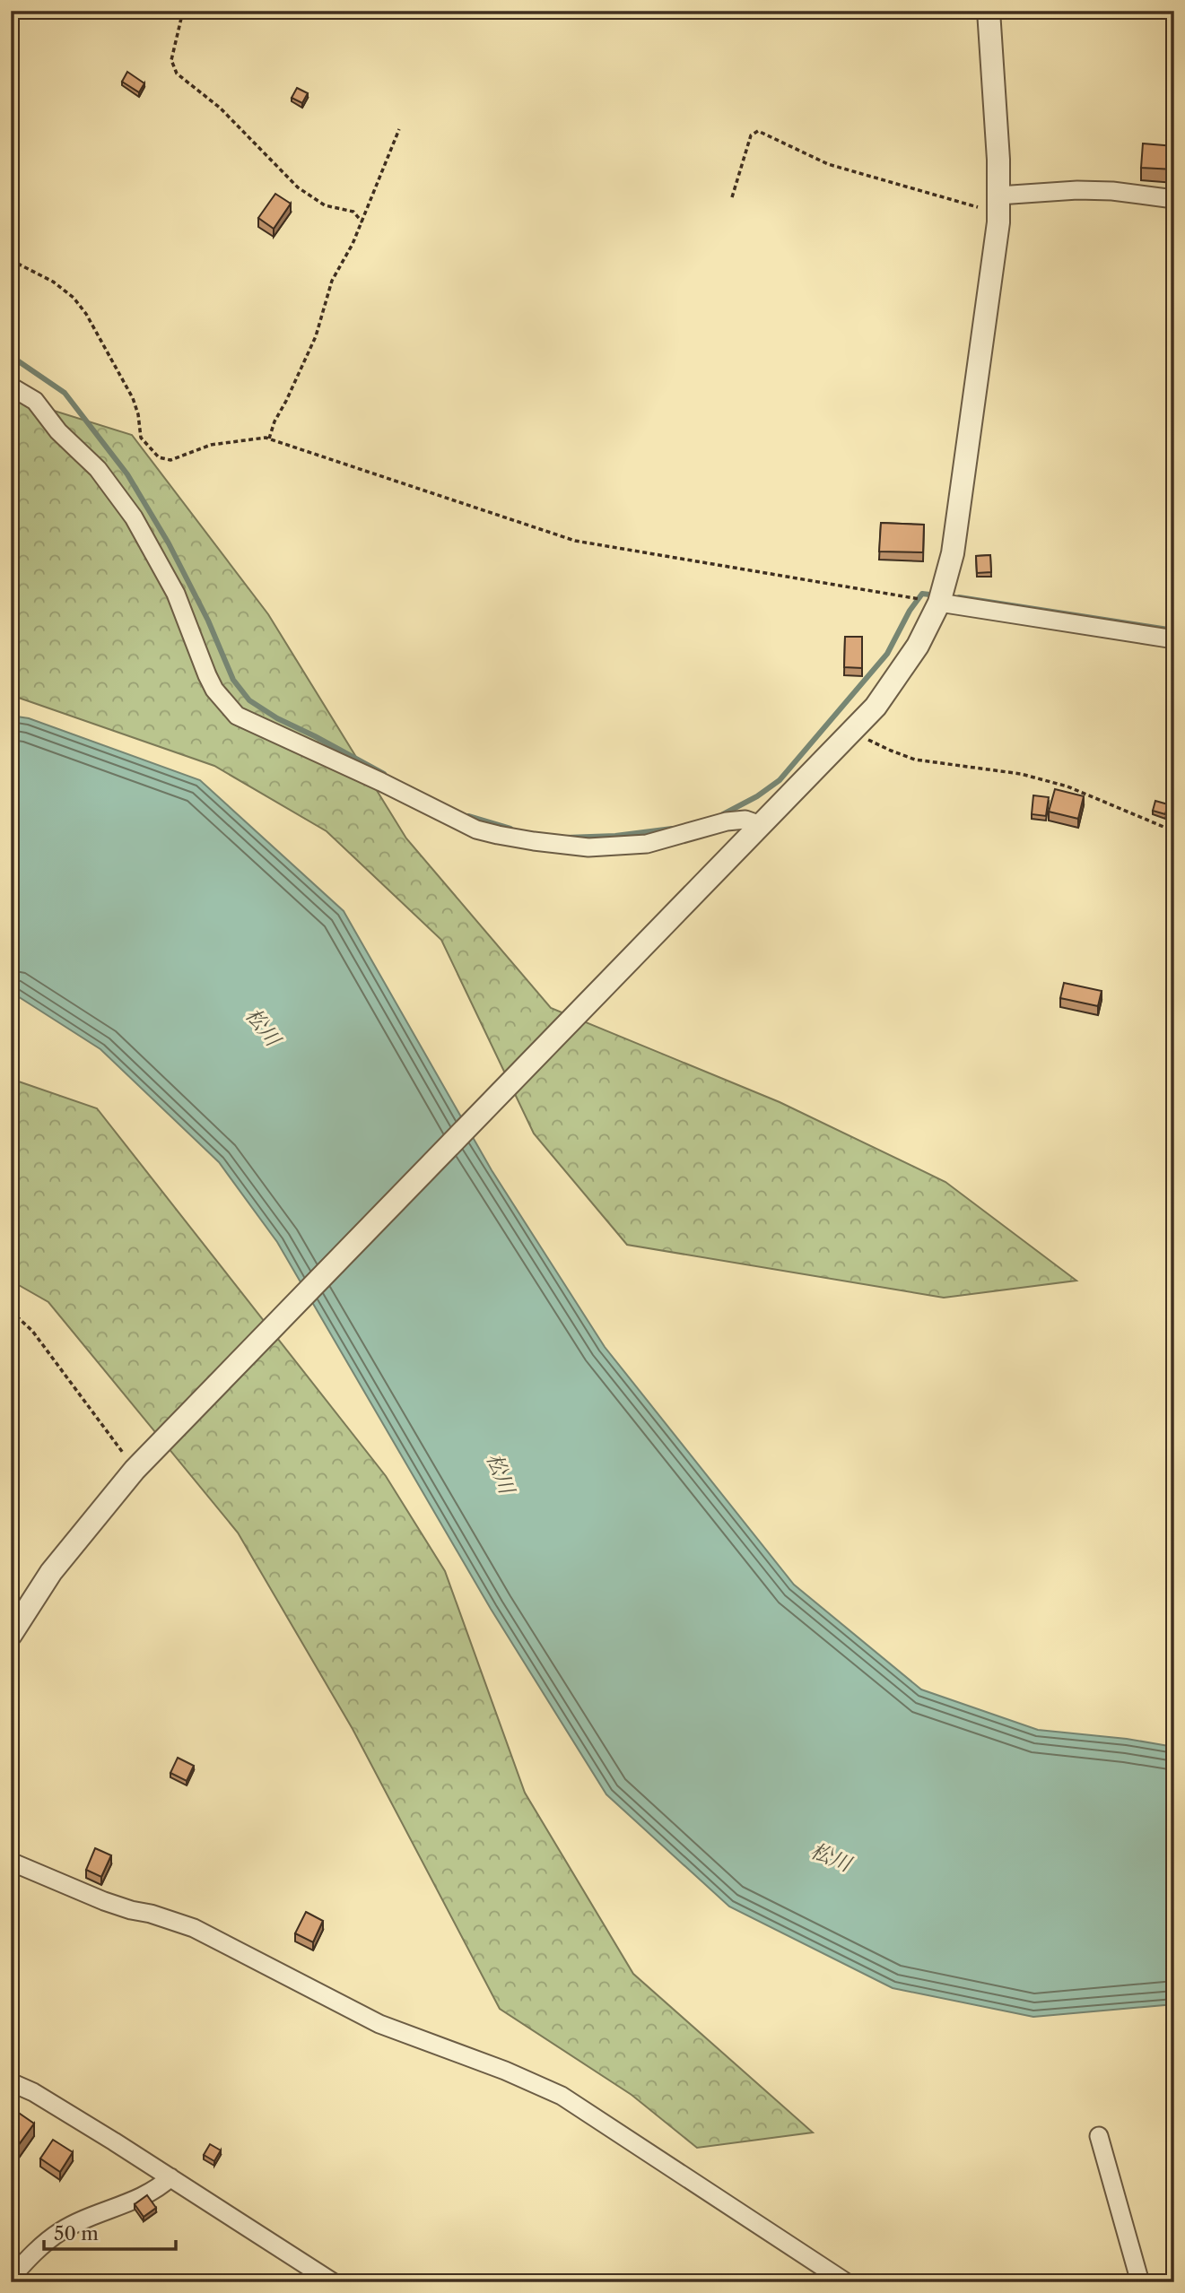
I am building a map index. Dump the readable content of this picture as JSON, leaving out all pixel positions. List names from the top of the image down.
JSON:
{
  "water": ["松川"],
  "scale_bar": "50 m"
}
